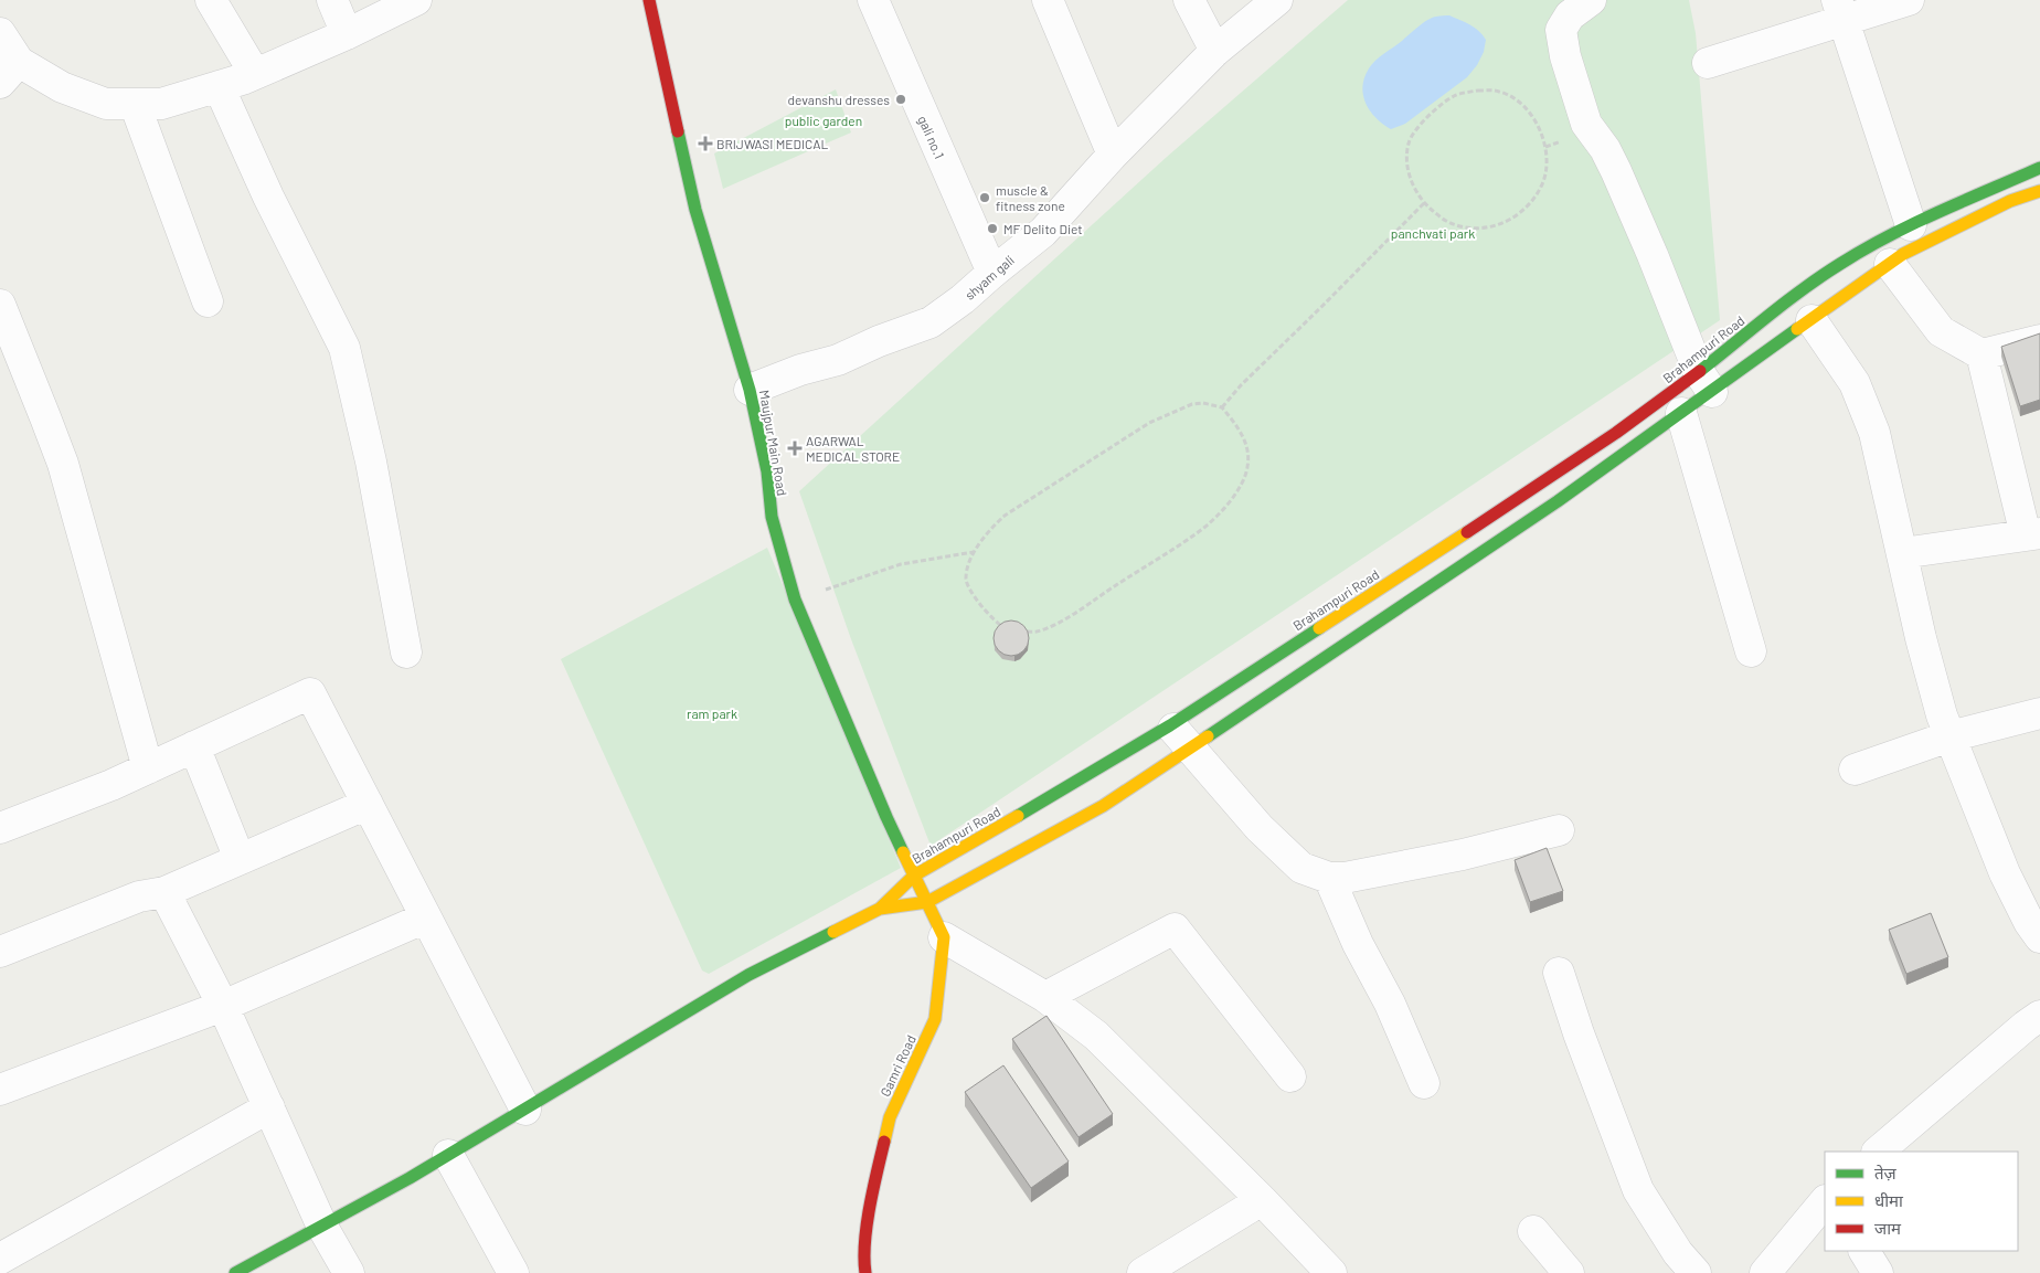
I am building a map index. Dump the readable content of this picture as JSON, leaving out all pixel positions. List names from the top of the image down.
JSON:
{
  "streets": {
    "street": [
      "gali no.1",
      "shyam gali",
      "Brahampuri Road",
      "Maujpur Main Road",
      "Gamri Road"
    ]
  },
  "crossings": [
    ["gali no.1", "shyam gali"],
    ["shyam gali", "Maujpur Main Road"],
    ["Brahampuri Road", "Maujpur Main Road"]
  ],
  "parks": ["public garden", "panchvati park", "ram park"],
  "places": {
    "other": ["devanshu dresses", "muscle & fitness zone", "MF Delito Diet"],
    "health": ["BRIJWASI MEDICAL", "AGARWAL MEDICAL STORE"]
  },
  "legend": ["तेज़", "धीमा", "जाम"]
}
